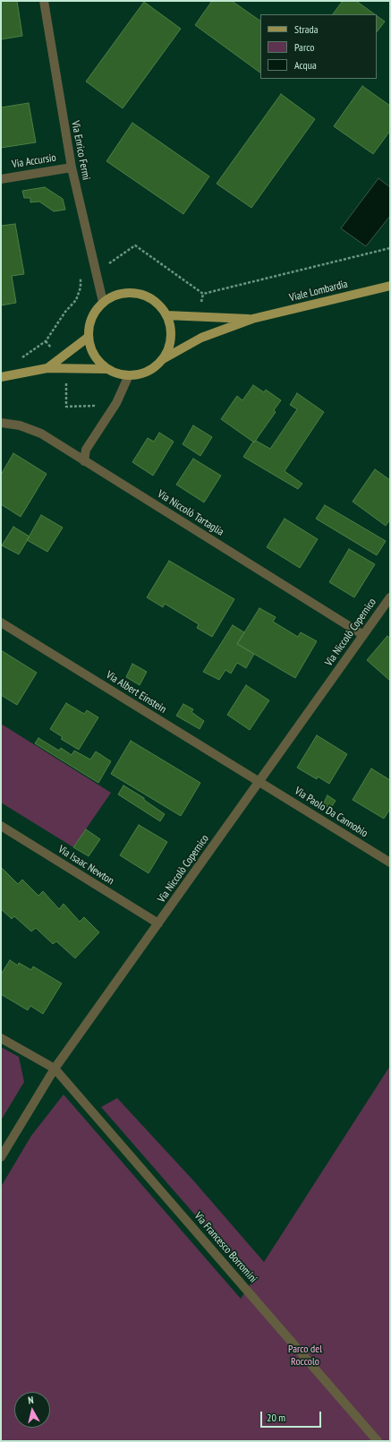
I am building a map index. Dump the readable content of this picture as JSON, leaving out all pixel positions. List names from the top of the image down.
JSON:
{
  "streets": {
    "main road": ["Viale Lombardia"],
    "street": [
      "Via Enrico Fermi",
      "Via Accursio",
      "Via Niccolò Tartaglia",
      "Via Niccolò Copernico",
      "Via Albert Einstein",
      "Via Paolo Da Cannobio",
      "Via Isaac Newton",
      "Via Francesco Borromini"
    ]
  },
  "crossings": [
    ["Via Enrico Fermi", "Via Accursio"],
    ["Via Enrico Fermi", "Viale Lombardia"],
    ["Via Niccolò Tartaglia", "Via Niccolò Copernico"],
    ["Via Niccolò Copernico", "Via Albert Einstein"],
    ["Via Niccolò Copernico", "Via Paolo Da Cannobio"],
    ["Via Niccolò Copernico", "Via Isaac Newton"],
    ["Via Niccolò Copernico", "Via Francesco Borromini"],
    ["Via Albert Einstein", "Via Paolo Da Cannobio"]
  ],
  "parks": ["Parco del Roccolo"],
  "legend": ["Strada", "Parco", "Acqua"],
  "scale_bar": "20 m",
  "north": "top"
}
